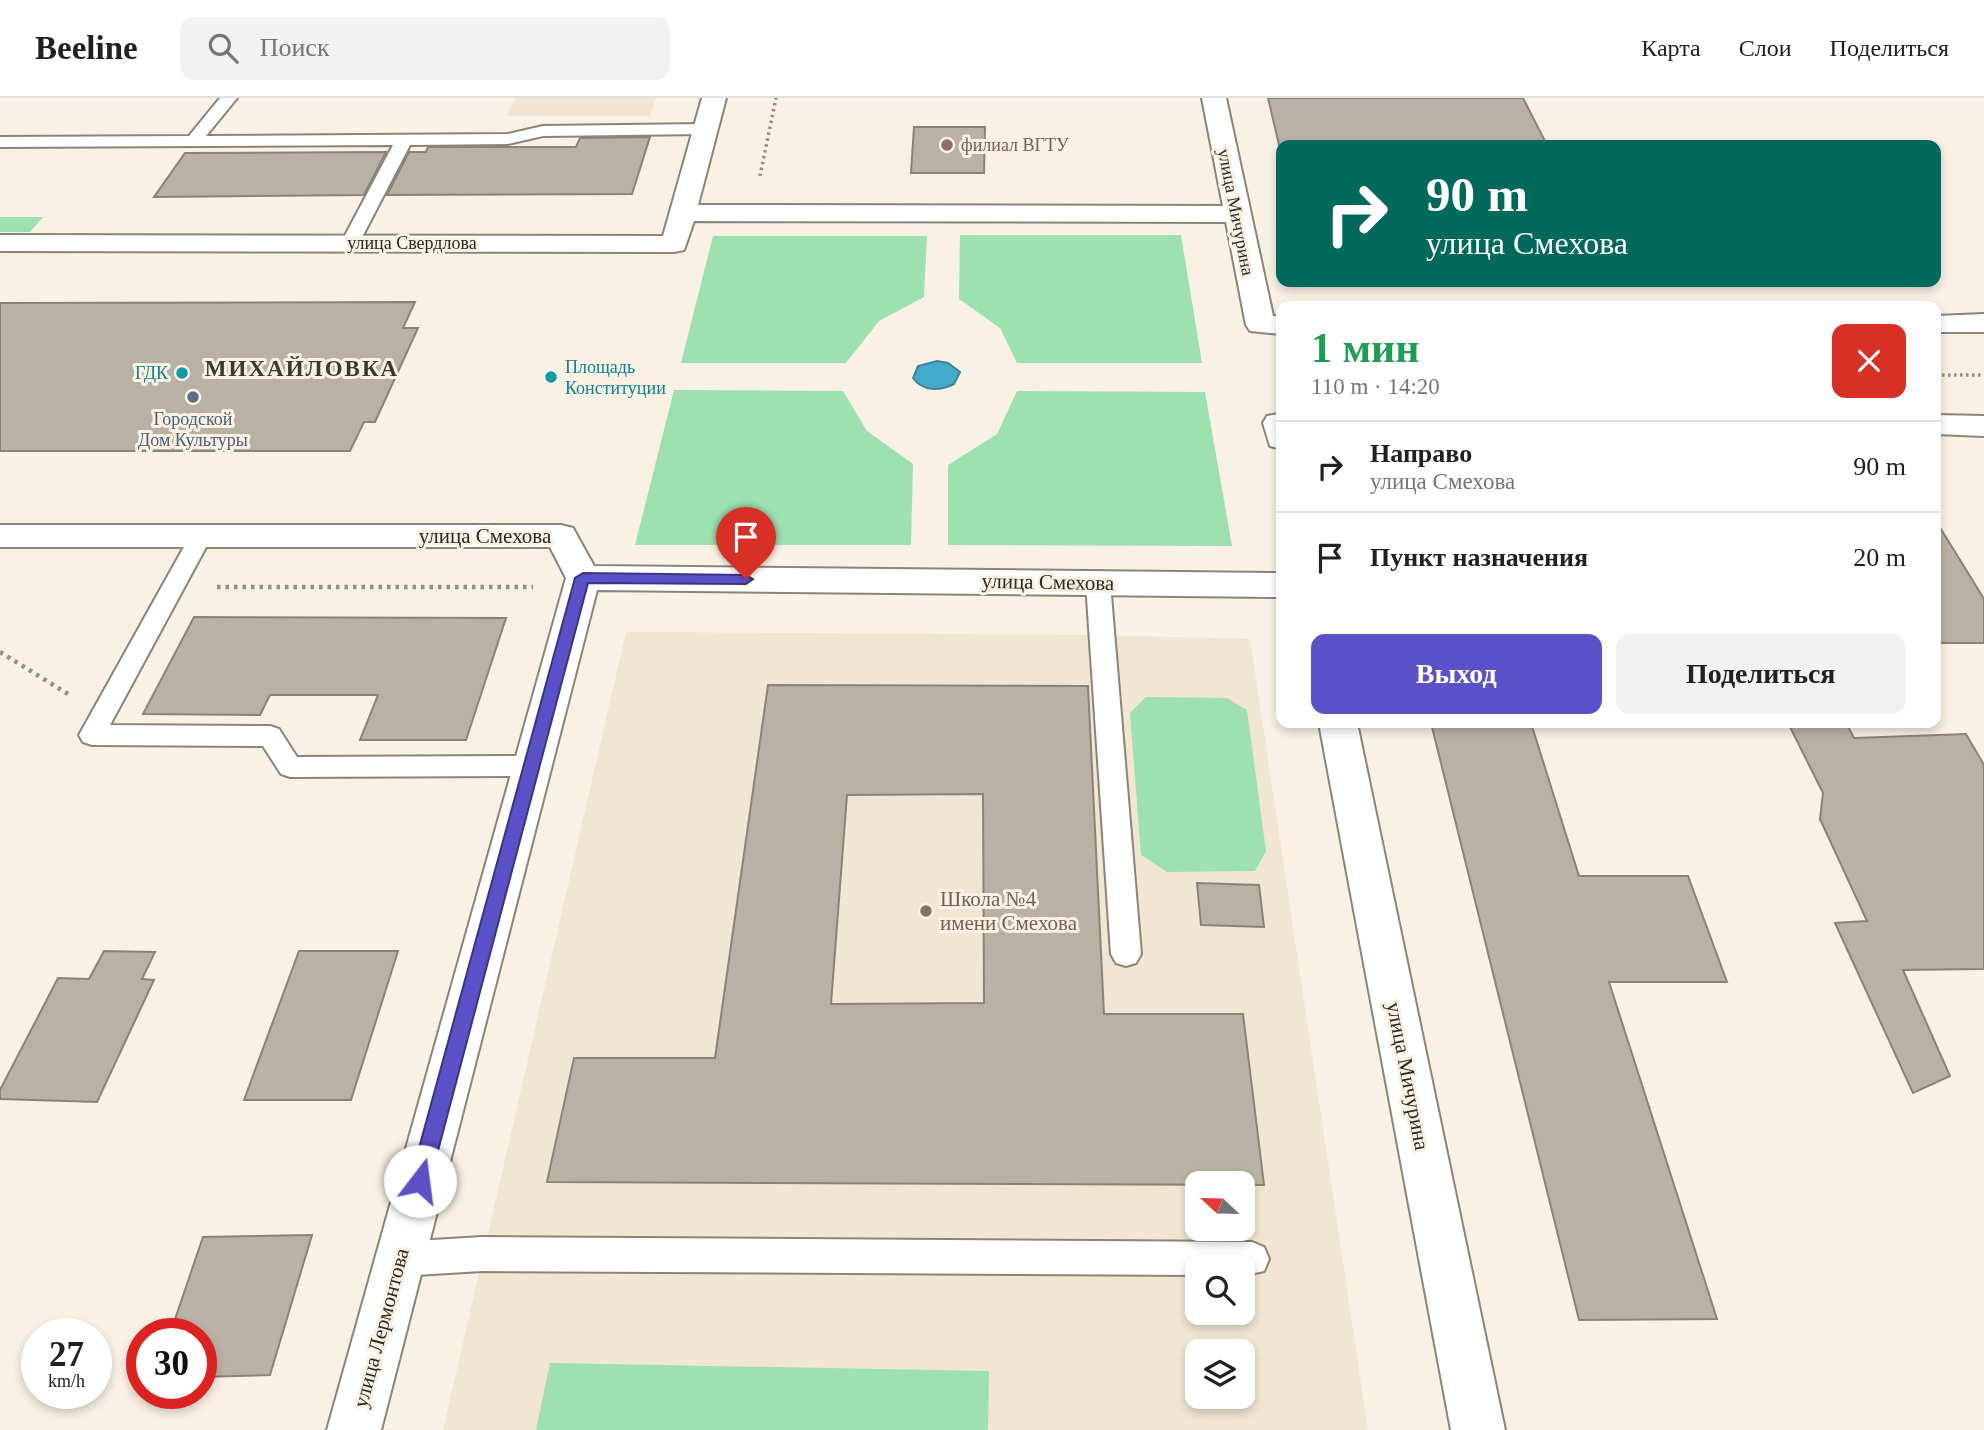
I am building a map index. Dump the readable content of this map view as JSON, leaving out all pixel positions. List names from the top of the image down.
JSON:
{
  "streets": {
    "street": [
      "улица Мичурина",
      "улица Свердлова",
      "улица Смехова",
      "улица Лермонтова"
    ]
  },
  "crossings": [
    ["улица Смехова", "улица Лермонтова"]
  ],
  "districts": ["МИХАЙЛОВКА"],
  "places": [
    "филиал ВГТУ",
    "ГДК",
    "Площадь Конституции",
    "Городской Дом Культуры",
    "Школа №4 имени Смехова"
  ],
  "north": "left",
  "page": {
    "header": "Beeline",
    "search": "Поиск",
    "nav": ["Карта", "Слои", "Поделиться"],
    "turn": ["90 m", "улица Смехова"],
    "heading": ["1 мин", "110 m · 14:20"],
    "list": [
      {
        "name": "Направо",
        "note": "улица Смехова",
        "value": "90 m"
      },
      {
        "name": "Пункт назначения",
        "value": "20 m"
      }
    ],
    "buttons": ["Выход", "Поделиться"],
    "speed": "27 km/h",
    "limit": "30"
  }
}
